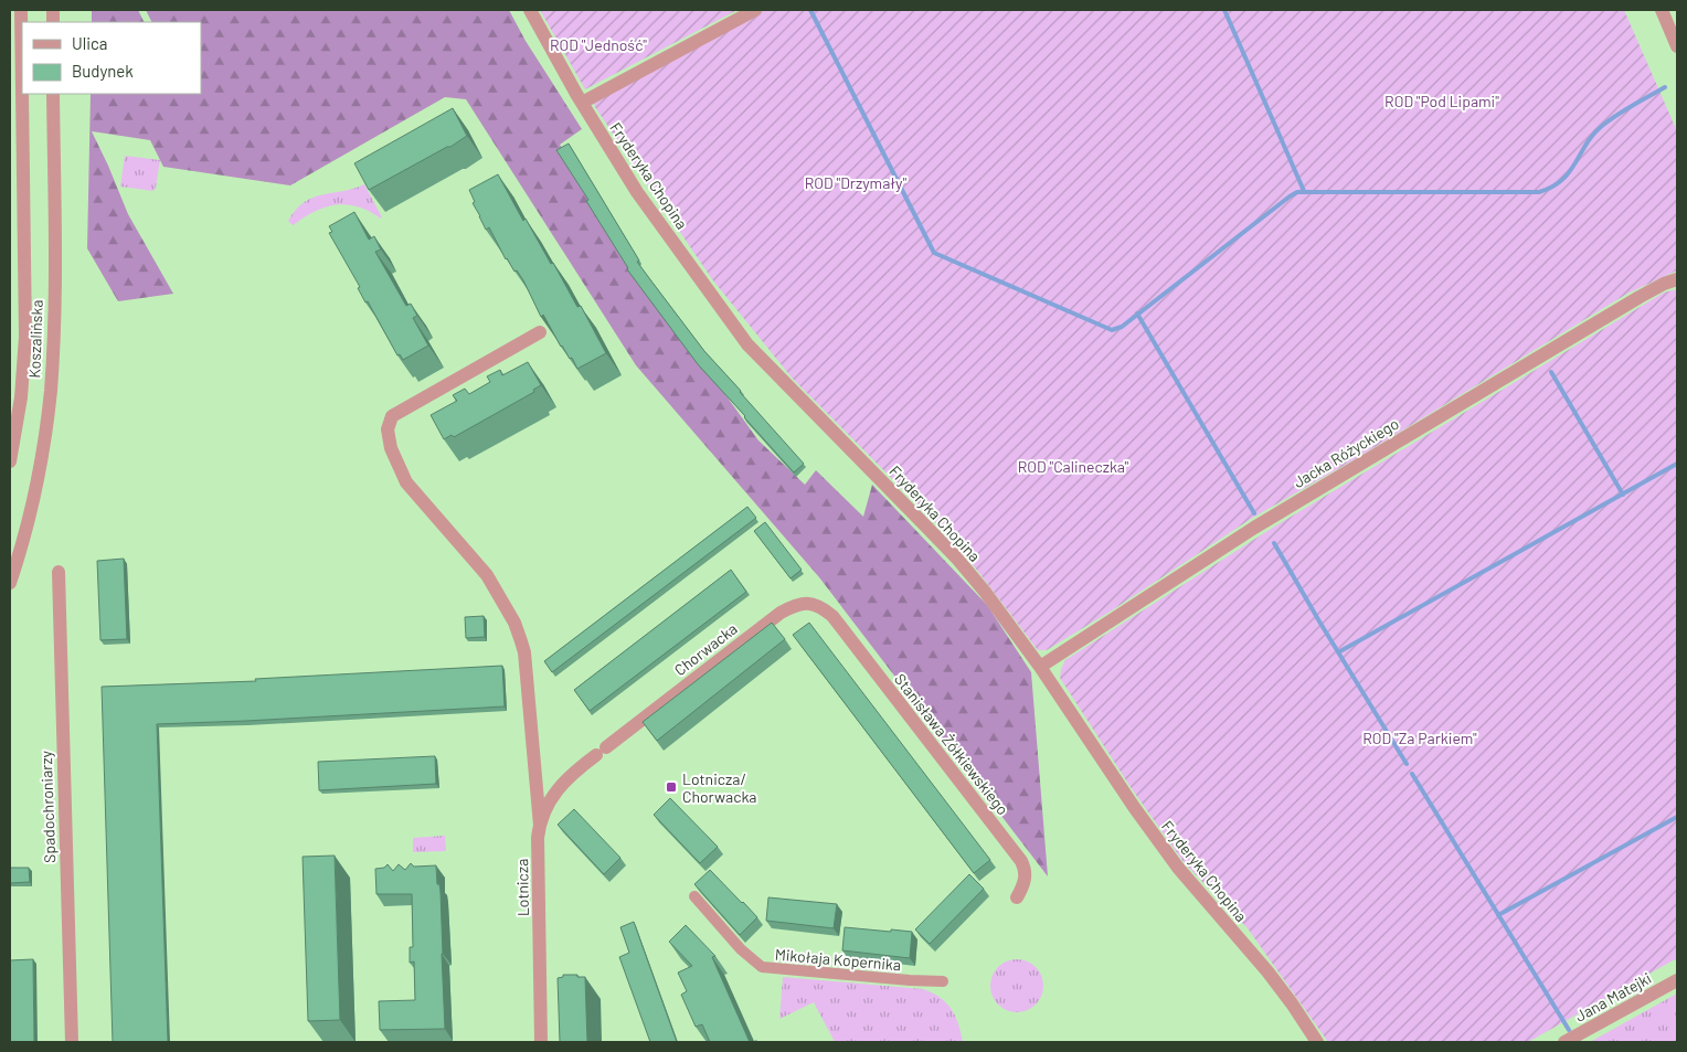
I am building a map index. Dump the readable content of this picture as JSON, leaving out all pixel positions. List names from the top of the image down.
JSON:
{
  "streets": {
    "street": [
      "Fryderyka Chopina",
      "Koszalińska",
      "Jacka Różyckiego",
      "Chorwacka",
      "Stanisława Żółkiewskiego",
      "Spadochroniarzy",
      "Lotnicza",
      "Mikołaja Kopernika",
      "Jana Matejki"
    ]
  },
  "crossings": [
    ["Fryderyka Chopina", "Jacka Różyckiego"],
    ["Chorwacka", "Stanisława Żółkiewskiego"],
    ["Chorwacka", "Lotnicza"]
  ],
  "parks": [
    "ROD \"Jedność\"",
    "ROD \"Pod Lipami\"",
    "ROD \"Drzymały\"",
    "ROD \"Calineczka\"",
    "ROD \"Za Parkiem\""
  ],
  "places": {
    "transit": ["Lotnicza/ Chorwacka"]
  },
  "legend": ["Ulica", "Budynek"]
}
